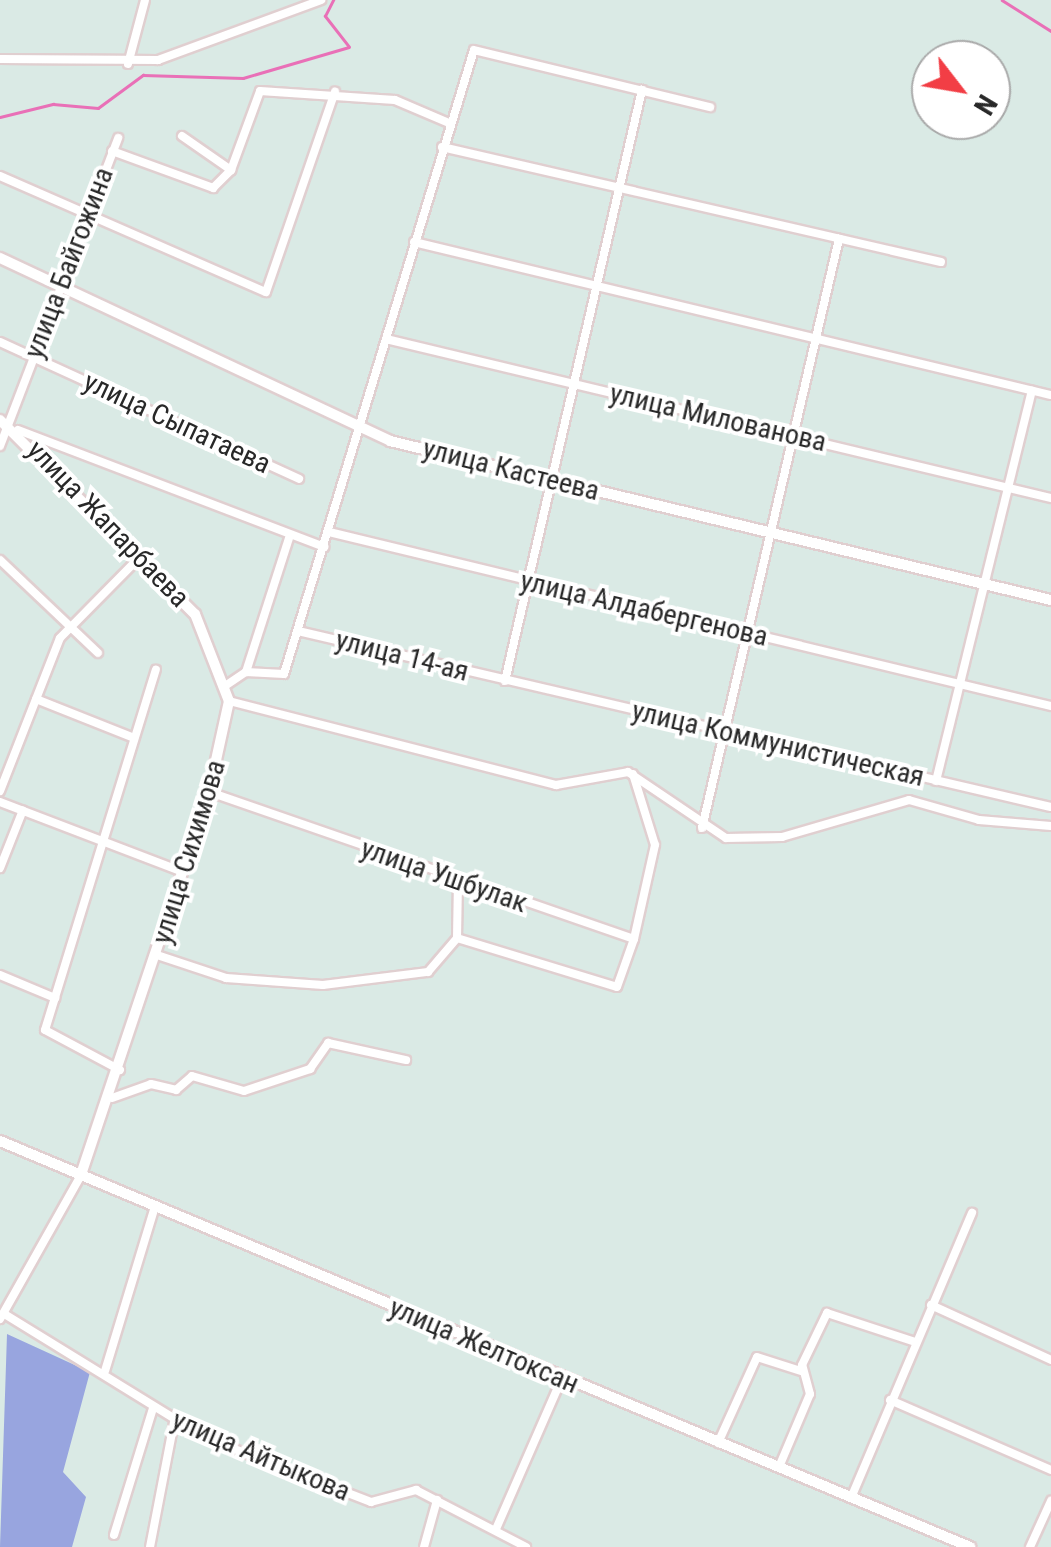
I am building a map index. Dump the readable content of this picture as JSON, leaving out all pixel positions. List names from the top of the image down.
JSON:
{
  "streets": {
    "street": [
      "улица Байгожина",
      "улица Милованова",
      "улица Сыпатаева",
      "улица Кастеева",
      "улица Жапарбаева",
      "улица Алдабергенова",
      "улица 14-ая",
      "улица Коммунистическая",
      "улица Сихимова",
      "улица Ушбулак",
      "улица Желтоксан",
      "улица Айтыкова"
    ]
  },
  "crossings": [
    ["улица Байгожина", "улица Сыпатаева"],
    ["улица Байгожина", "улица Кастеева"],
    ["улица Байгожина", "улица Жапарбаева"],
    ["улица 14-ая", "улица Коммунистическая"],
    ["улица Сихимова", "улица Ушбулак"],
    ["улица Сихимова", "улица Желтоксан"]
  ],
  "north": "bottom right"
}
